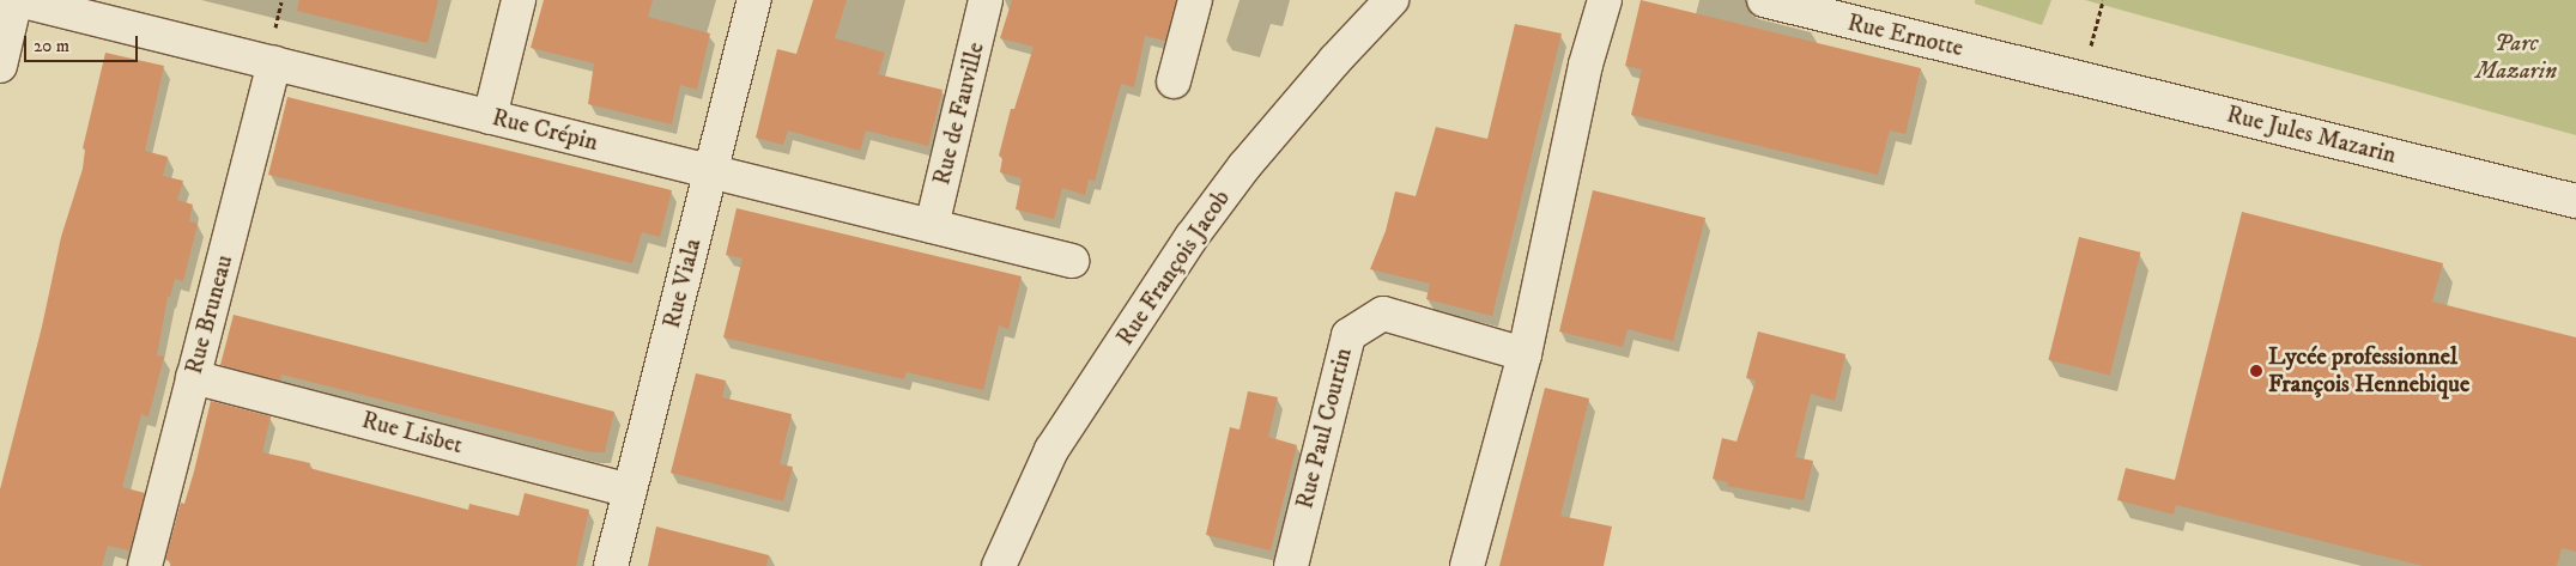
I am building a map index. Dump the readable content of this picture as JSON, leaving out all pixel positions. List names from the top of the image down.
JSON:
{
  "streets": {
    "street": [
      "Rue Ernotte",
      "Rue de Fauville",
      "Rue Crépin",
      "Rue Jules Mazarin",
      "Rue François Jacob",
      "Rue Viala",
      "Rue Bruneau",
      "Rue Paul Courtin",
      "Rue Lisbet"
    ]
  },
  "crossings": [
    ["Rue Ernotte", "Rue Jules Mazarin"],
    ["Rue de Fauville", "Rue Crépin"],
    ["Rue Crépin", "Rue Viala"],
    ["Rue Crépin", "Rue Bruneau"],
    ["Rue Viala", "Rue Lisbet"],
    ["Rue Bruneau", "Rue Lisbet"]
  ],
  "parks": ["Parc Mazarin"],
  "places": ["Lycée professionnel François Hennebique"],
  "scale_bar": "20 m"
}
